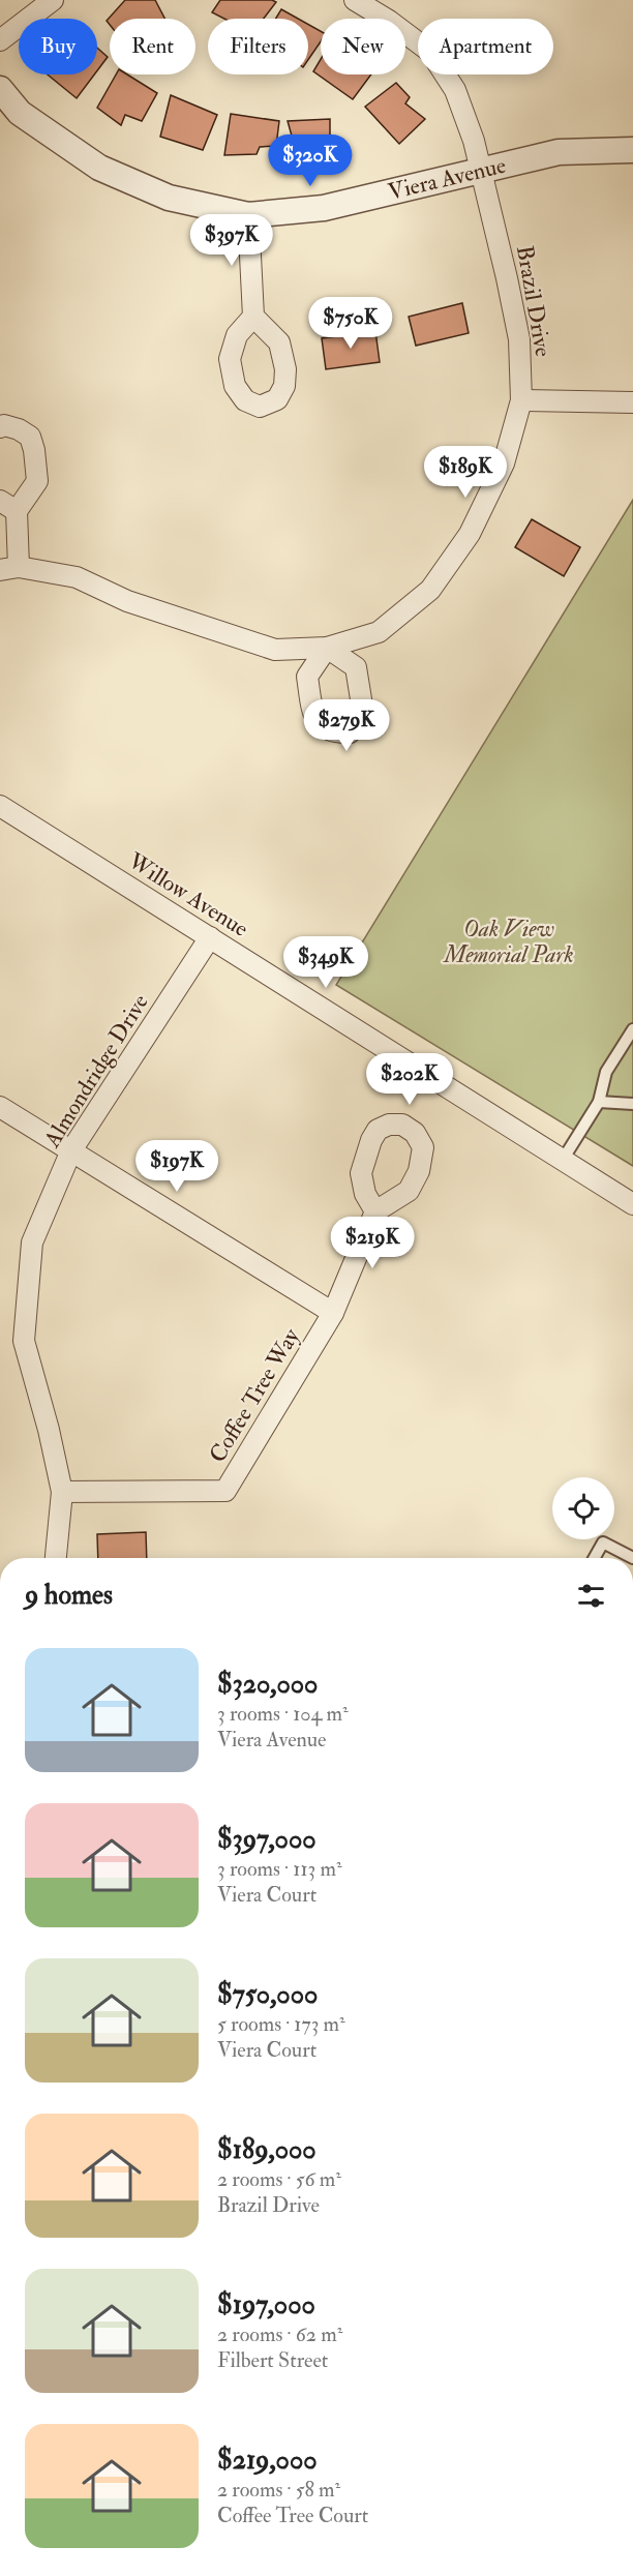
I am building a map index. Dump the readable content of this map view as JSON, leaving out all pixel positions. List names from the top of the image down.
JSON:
{
  "streets": {
    "street": [
      "Viera Avenue",
      "Brazil Drive",
      "Willow Avenue",
      "Almondridge Drive",
      "Coffee Tree Way"
    ]
  },
  "crossings": [
    ["Viera Avenue", "Brazil Drive"],
    ["Willow Avenue", "Almondridge Drive"],
    ["Almondridge Drive", "Coffee Tree Way"]
  ],
  "parks": ["Oak View Memorial Park"],
  "page": {
    "chip": [
      "Buy",
      "Rent",
      "Filters",
      "New",
      "Apartment"
    ],
    "price": [
      "$320K",
      "$397K",
      "$750K",
      "$189K",
      "$279K",
      "$349K",
      "$202K",
      "$197K",
      "$219K"
    ],
    "heading": "9 homes",
    "list": [
      {
        "name": "$320,000",
        "note": "3 rooms · 104 m² · Viera Avenue"
      },
      {
        "name": "$397,000",
        "note": "3 rooms · 113 m² · Viera Court"
      },
      {
        "name": "$750,000",
        "note": "5 rooms · 173 m² · Viera Court"
      },
      {
        "name": "$189,000",
        "note": "2 rooms · 56 m² · Brazil Drive"
      },
      {
        "name": "$197,000",
        "note": "2 rooms · 62 m² · Filbert Street"
      },
      {
        "name": "$219,000",
        "note": "2 rooms · 58 m² · Coffee Tree Court"
      }
    ]
  }
}
